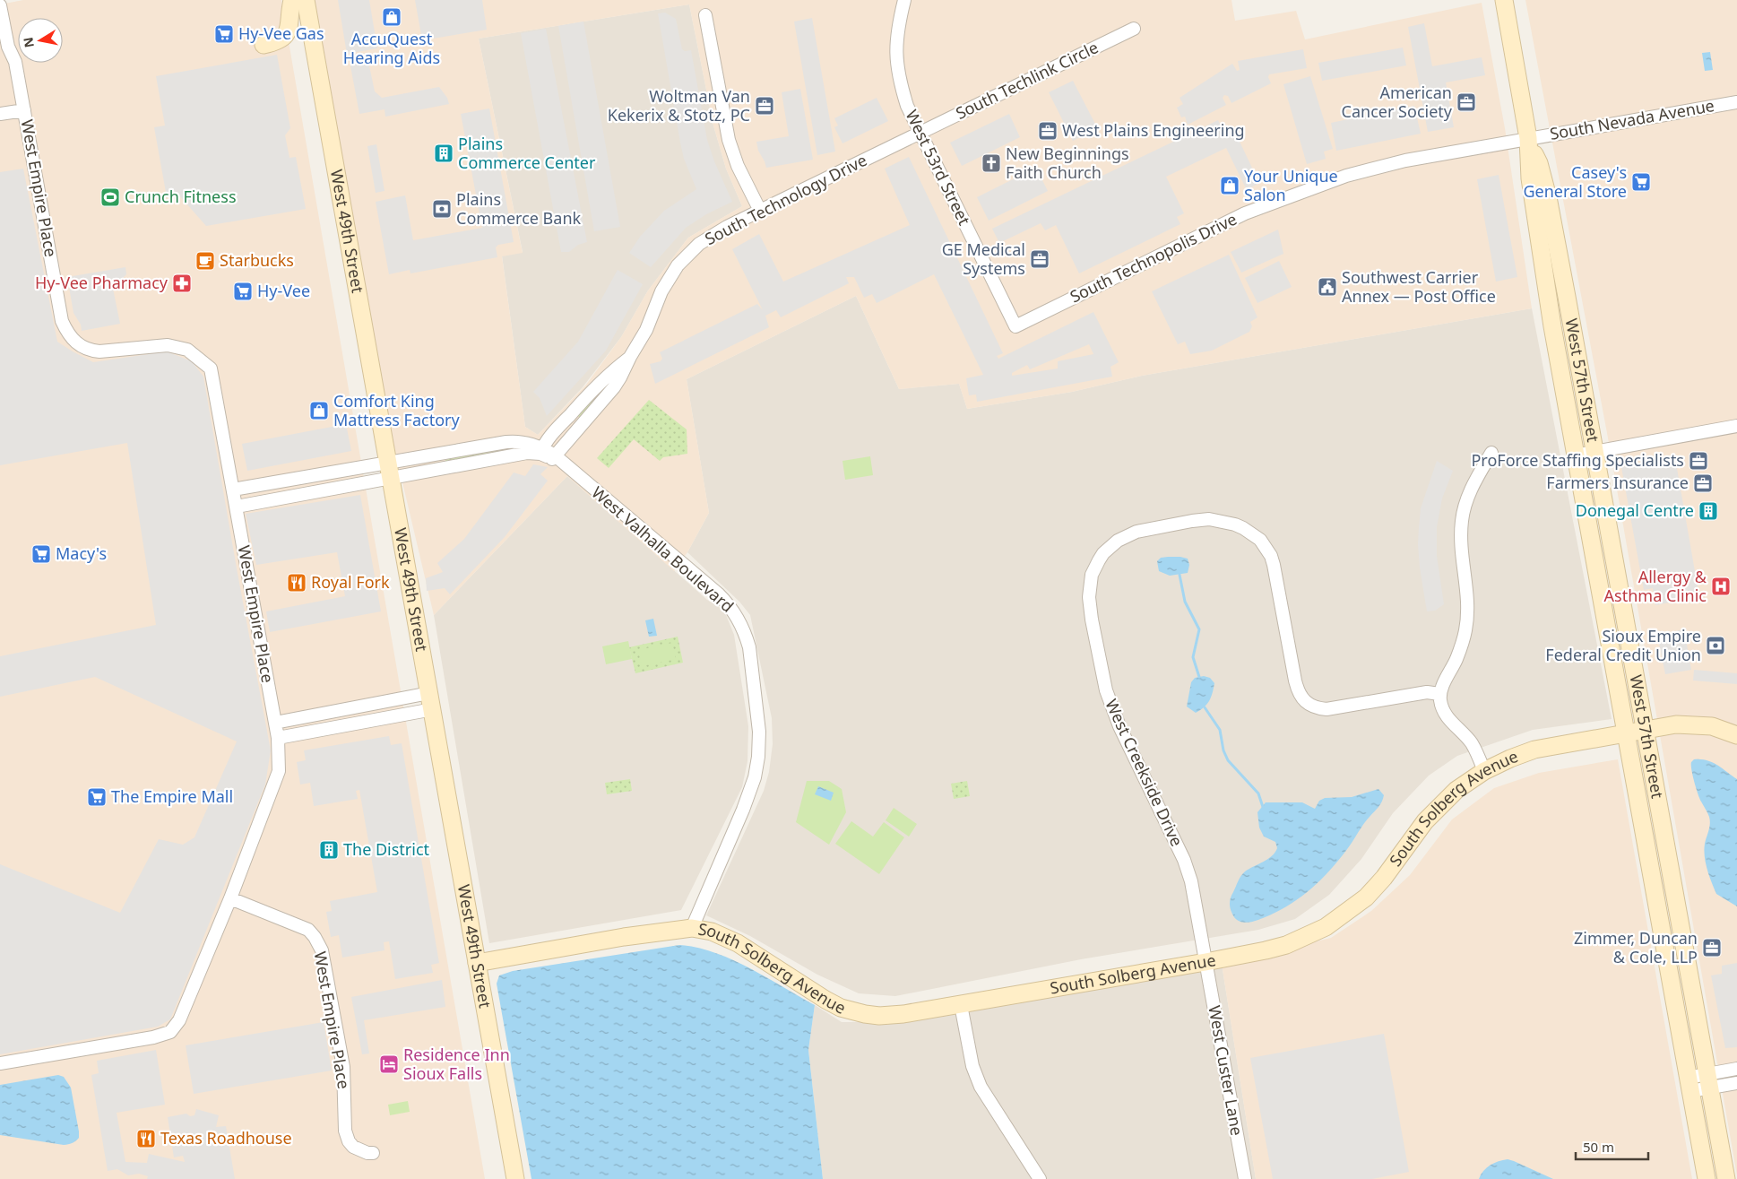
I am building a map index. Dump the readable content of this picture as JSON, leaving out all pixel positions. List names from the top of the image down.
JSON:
{
  "streets": {
    "main road": ["West 49th Street", "West 57th Street", "South Solberg Avenue"],
    "street": [
      "South Techlink Circle",
      "South Nevada Avenue",
      "West 53rd Street",
      "West Empire Place",
      "South Technology Drive",
      "South Technopolis Drive",
      "West Valhalla Boulevard",
      "West Creekside Drive",
      "West Custer Lane"
    ]
  },
  "crossings": [
    ["South Techlink Circle", "West 53rd Street"],
    ["South Techlink Circle", "South Technology Drive"],
    ["South Nevada Avenue", "South Technopolis Drive"],
    ["South Nevada Avenue", "West 57th Street"],
    ["West 53rd Street", "South Technology Drive"],
    ["West 53rd Street", "South Technopolis Drive"],
    ["South Technology Drive", "West Valhalla Boulevard"],
    ["West 49th Street", "West Valhalla Boulevard"],
    ["West 49th Street", "South Solberg Avenue"],
    ["South Technopolis Drive", "West 57th Street"],
    ["West 57th Street", "South Solberg Avenue"],
    ["West Valhalla Boulevard", "South Solberg Avenue"],
    ["West Creekside Drive", "South Solberg Avenue"],
    ["West Creekside Drive", "West Custer Lane"],
    ["South Solberg Avenue", "West Custer Lane"]
  ],
  "places": {
    "shop": ["AccuQuest Hearing Aids", "Your Unique Salon", "Comfort King Mattress Factory"],
    "supermarket": [
      "Hy-Vee Gas",
      "Casey's General Store",
      "Hy-Vee",
      "Macy's",
      "The Empire Mall"
    ],
    "office": [
      "American Cancer Society",
      "Woltman Van Kekerix & Stotz, PC",
      "West Plains Engineering",
      "GE Medical Systems",
      "ProForce Staffing Specialists",
      "Farmers Insurance",
      "Zimmer, Duncan & Cole, LLP"
    ],
    "building": ["Plains Commerce Center", "Donegal Centre", "The District"],
    "church": ["New Beginnings Faith Church"],
    "sports": ["Crunch Fitness"],
    "bank": ["Plains Commerce Bank", "Sioux Empire Federal Credit Union"],
    "cafe": ["Starbucks"],
    "pharmacy": ["Hy-Vee Pharmacy"],
    "public building": ["Southwest Carrier Annex — Post Office"],
    "restaurant": ["Royal Fork", "Texas Roadhouse"],
    "hospital": ["Allergy & Asthma Clinic"],
    "hotel": ["Residence Inn Sioux Falls"]
  },
  "scale_bar": "50 m",
  "north": "left"
}
